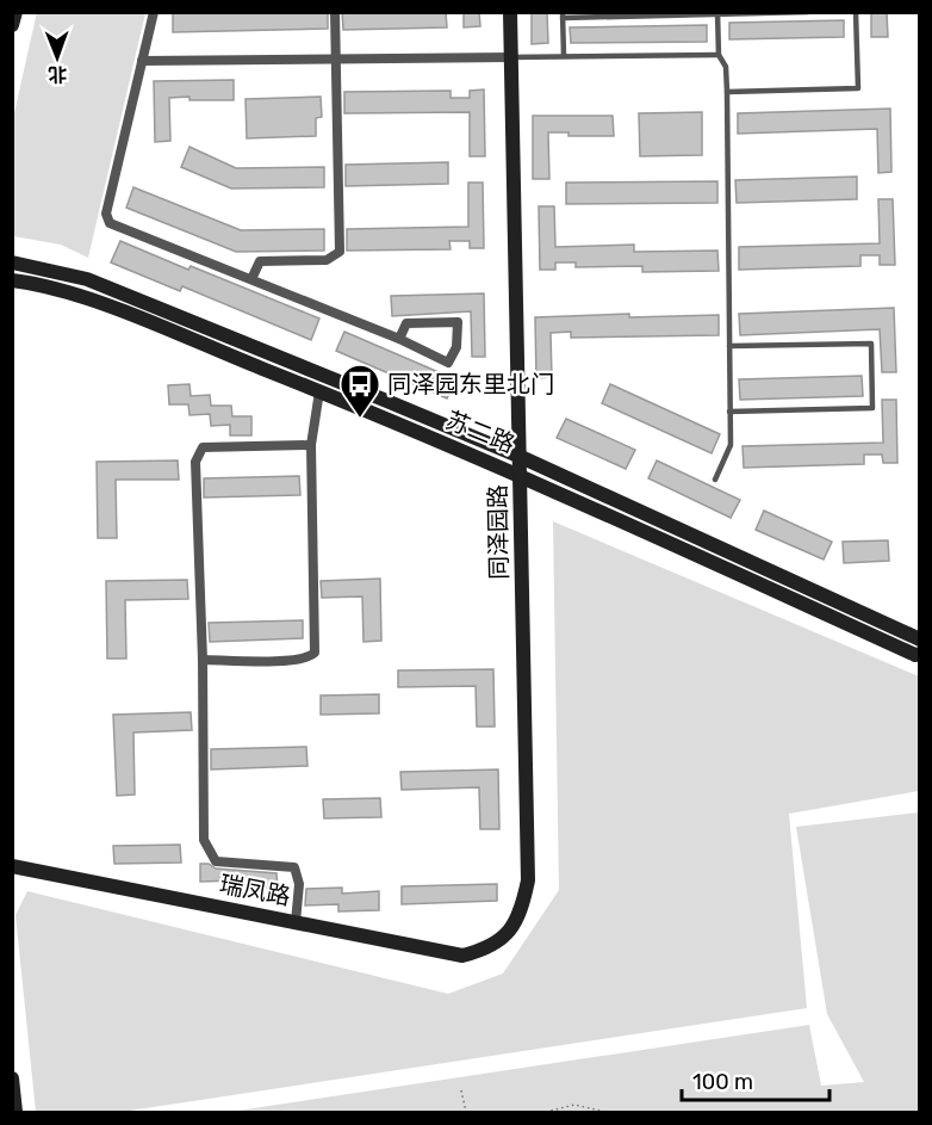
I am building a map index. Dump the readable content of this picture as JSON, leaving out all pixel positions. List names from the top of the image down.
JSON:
{
  "streets": {
    "street": ["苏二路", "同泽园路", "瑞凤路"]
  },
  "crossings": [
    ["苏二路", "同泽园路"],
    ["同泽园路", "瑞凤路"]
  ],
  "places": {
    "bus stop": ["同泽园东里北门"]
  },
  "scale_bar": "100 m",
  "north": "bottom"
}
